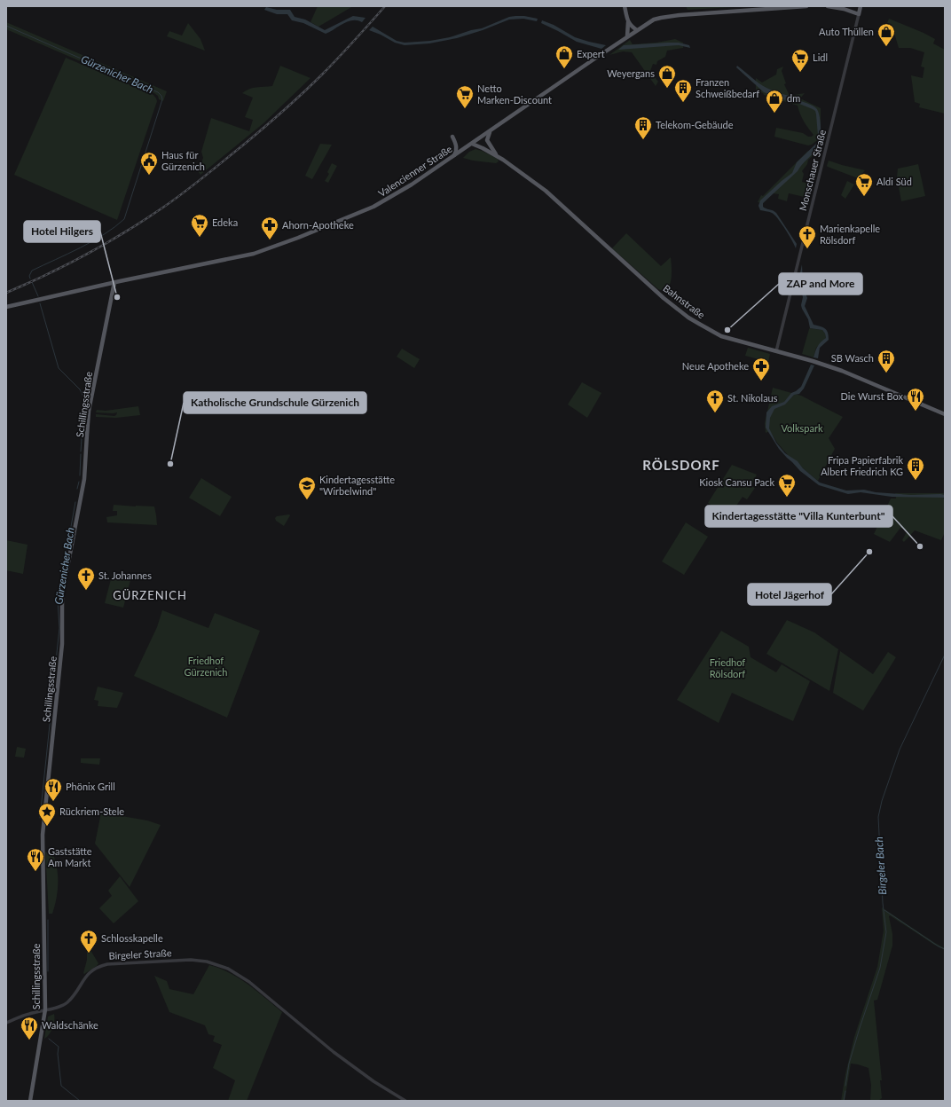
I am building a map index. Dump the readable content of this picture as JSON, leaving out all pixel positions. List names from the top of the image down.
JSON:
{
  "streets": {
    "main road": ["Valencienner Straße", "Bahnstraße", "Schillingsstraße"],
    "street": ["Monschauer Straße", "Birgeler Straße"]
  },
  "crossings": [
    ["Monschauer Straße", "Bahnstraße"],
    ["Valencienner Straße", "Bahnstraße"],
    ["Valencienner Straße", "Schillingsstraße"],
    ["Schillingsstraße", "Birgeler Straße"]
  ],
  "districts": ["RÖLSDORF", "GÜRZENICH"],
  "water": ["Gürzenicher Bach", "Birgeler Bach"],
  "parks": ["Volkspark", "Friedhof Gürzenich", "Friedhof Rölsdorf"],
  "places": {
    "shop": [
      "Auto Thüllen",
      "Expert",
      "Weyergans",
      "dm"
    ],
    "supermarket": [
      "Lidl",
      "Netto Marken-Discount",
      "Aldi Süd",
      "Edeka",
      "Kiosk Cansu Pack"
    ],
    "building": [
      "Franzen Schweißbedarf",
      "Telekom-Gebäude",
      "SB Wasch",
      "Fripa Papierfabrik Albert Friedrich KG"
    ],
    "public building": ["Haus für Gürzenich"],
    "pharmacy": ["Ahorn-Apotheke", "Neue Apotheke"],
    "church": [
      "Marienkapelle Rölsdorf",
      "St. Nikolaus",
      "St. Johannes",
      "Schlosskapelle"
    ],
    "other": [
      "Hotel Hilgers",
      "ZAP and More",
      "Katholische Grundschule Gürzenich",
      "Kindertagesstätte \"Villa Kunterbunt\"",
      "Hotel Jägerhof"
    ],
    "restaurant": [
      "Die Wurst Box",
      "Phönix Grill",
      "Gaststätte Am Markt",
      "Waldschänke"
    ],
    "school or university": ["Kindertagesstätte \"Wirbelwind\""],
    "place": ["Rückriem-Stele"]
  }
}
